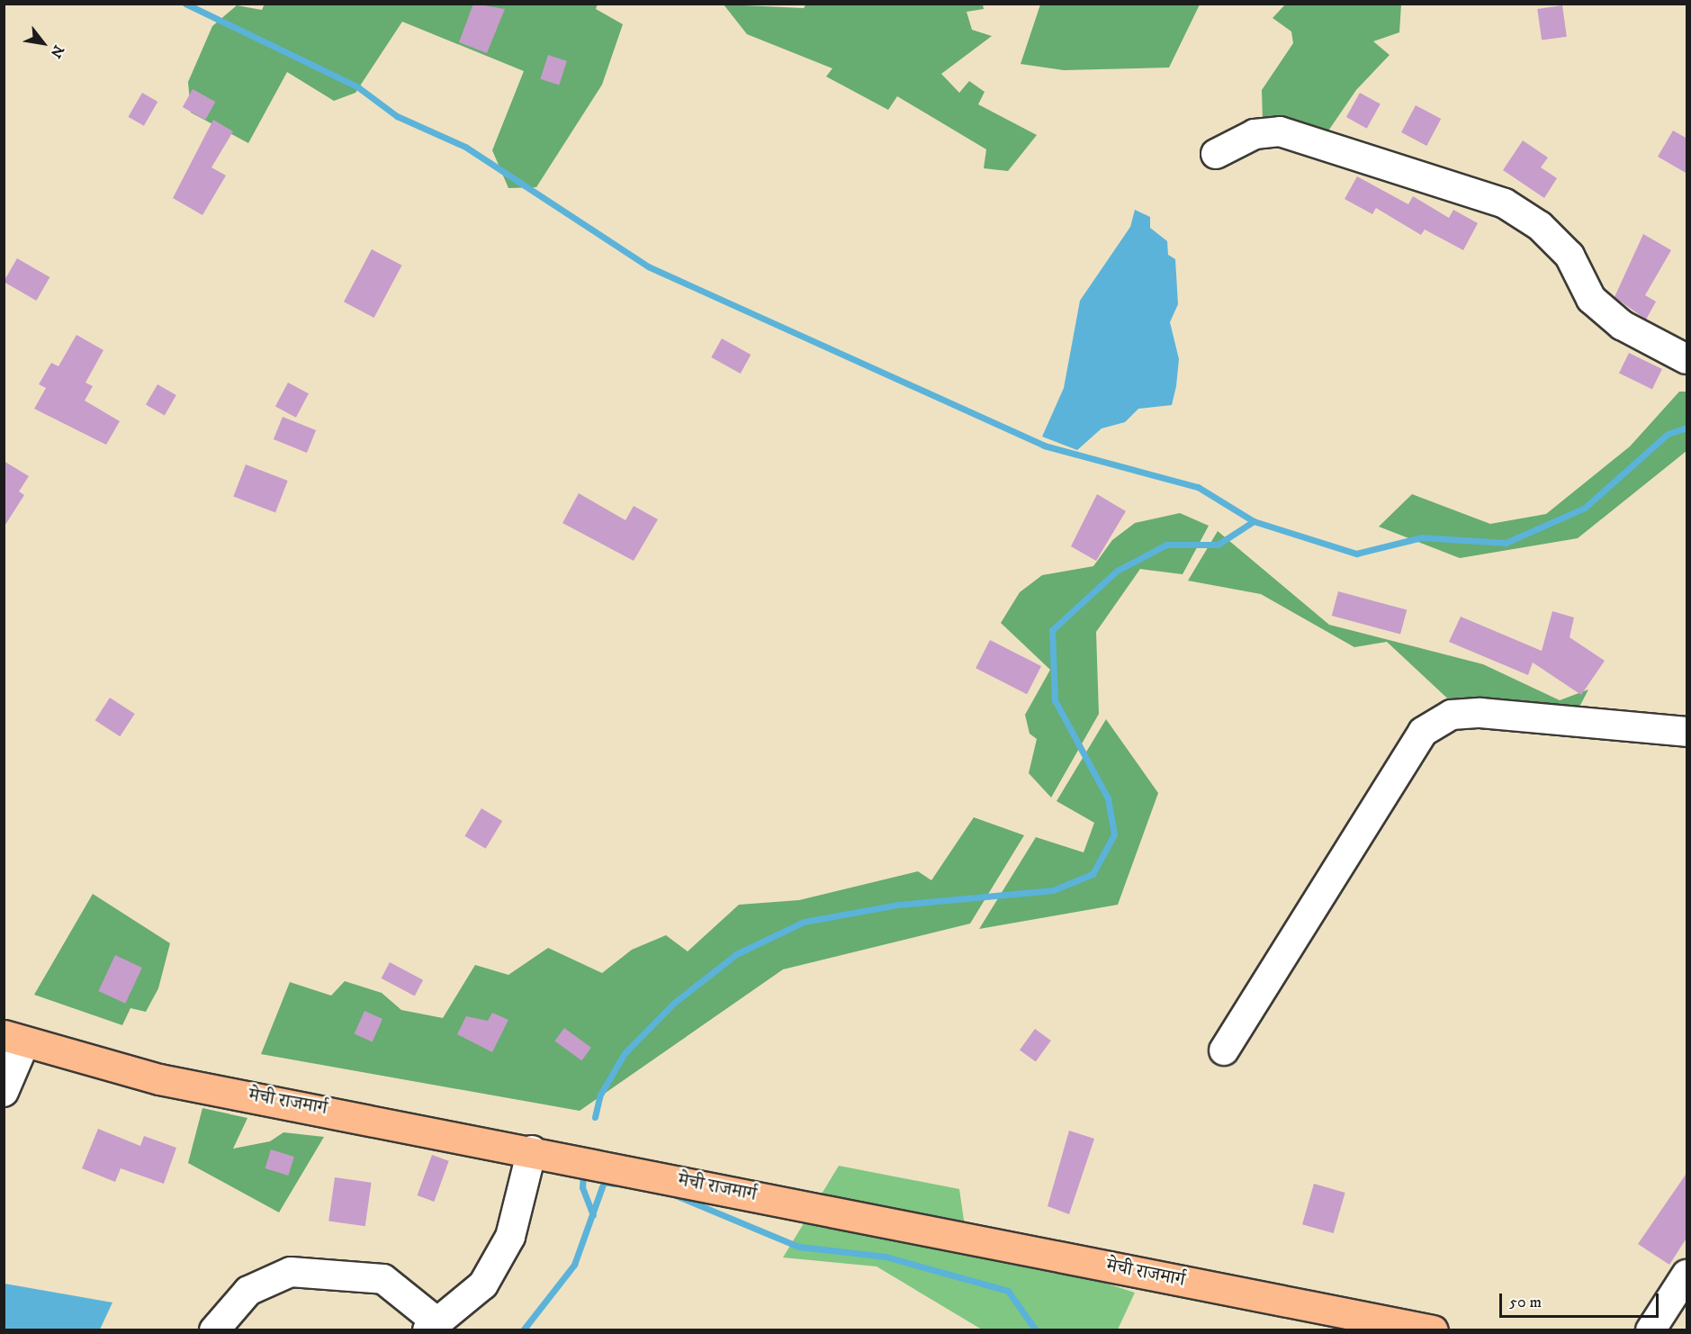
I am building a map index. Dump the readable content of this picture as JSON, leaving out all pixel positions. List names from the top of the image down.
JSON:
{
  "streets": {
    "main road": ["मेची राजमार्ग"]
  },
  "scale_bar": "50 m",
  "north": "bottom right"
}
